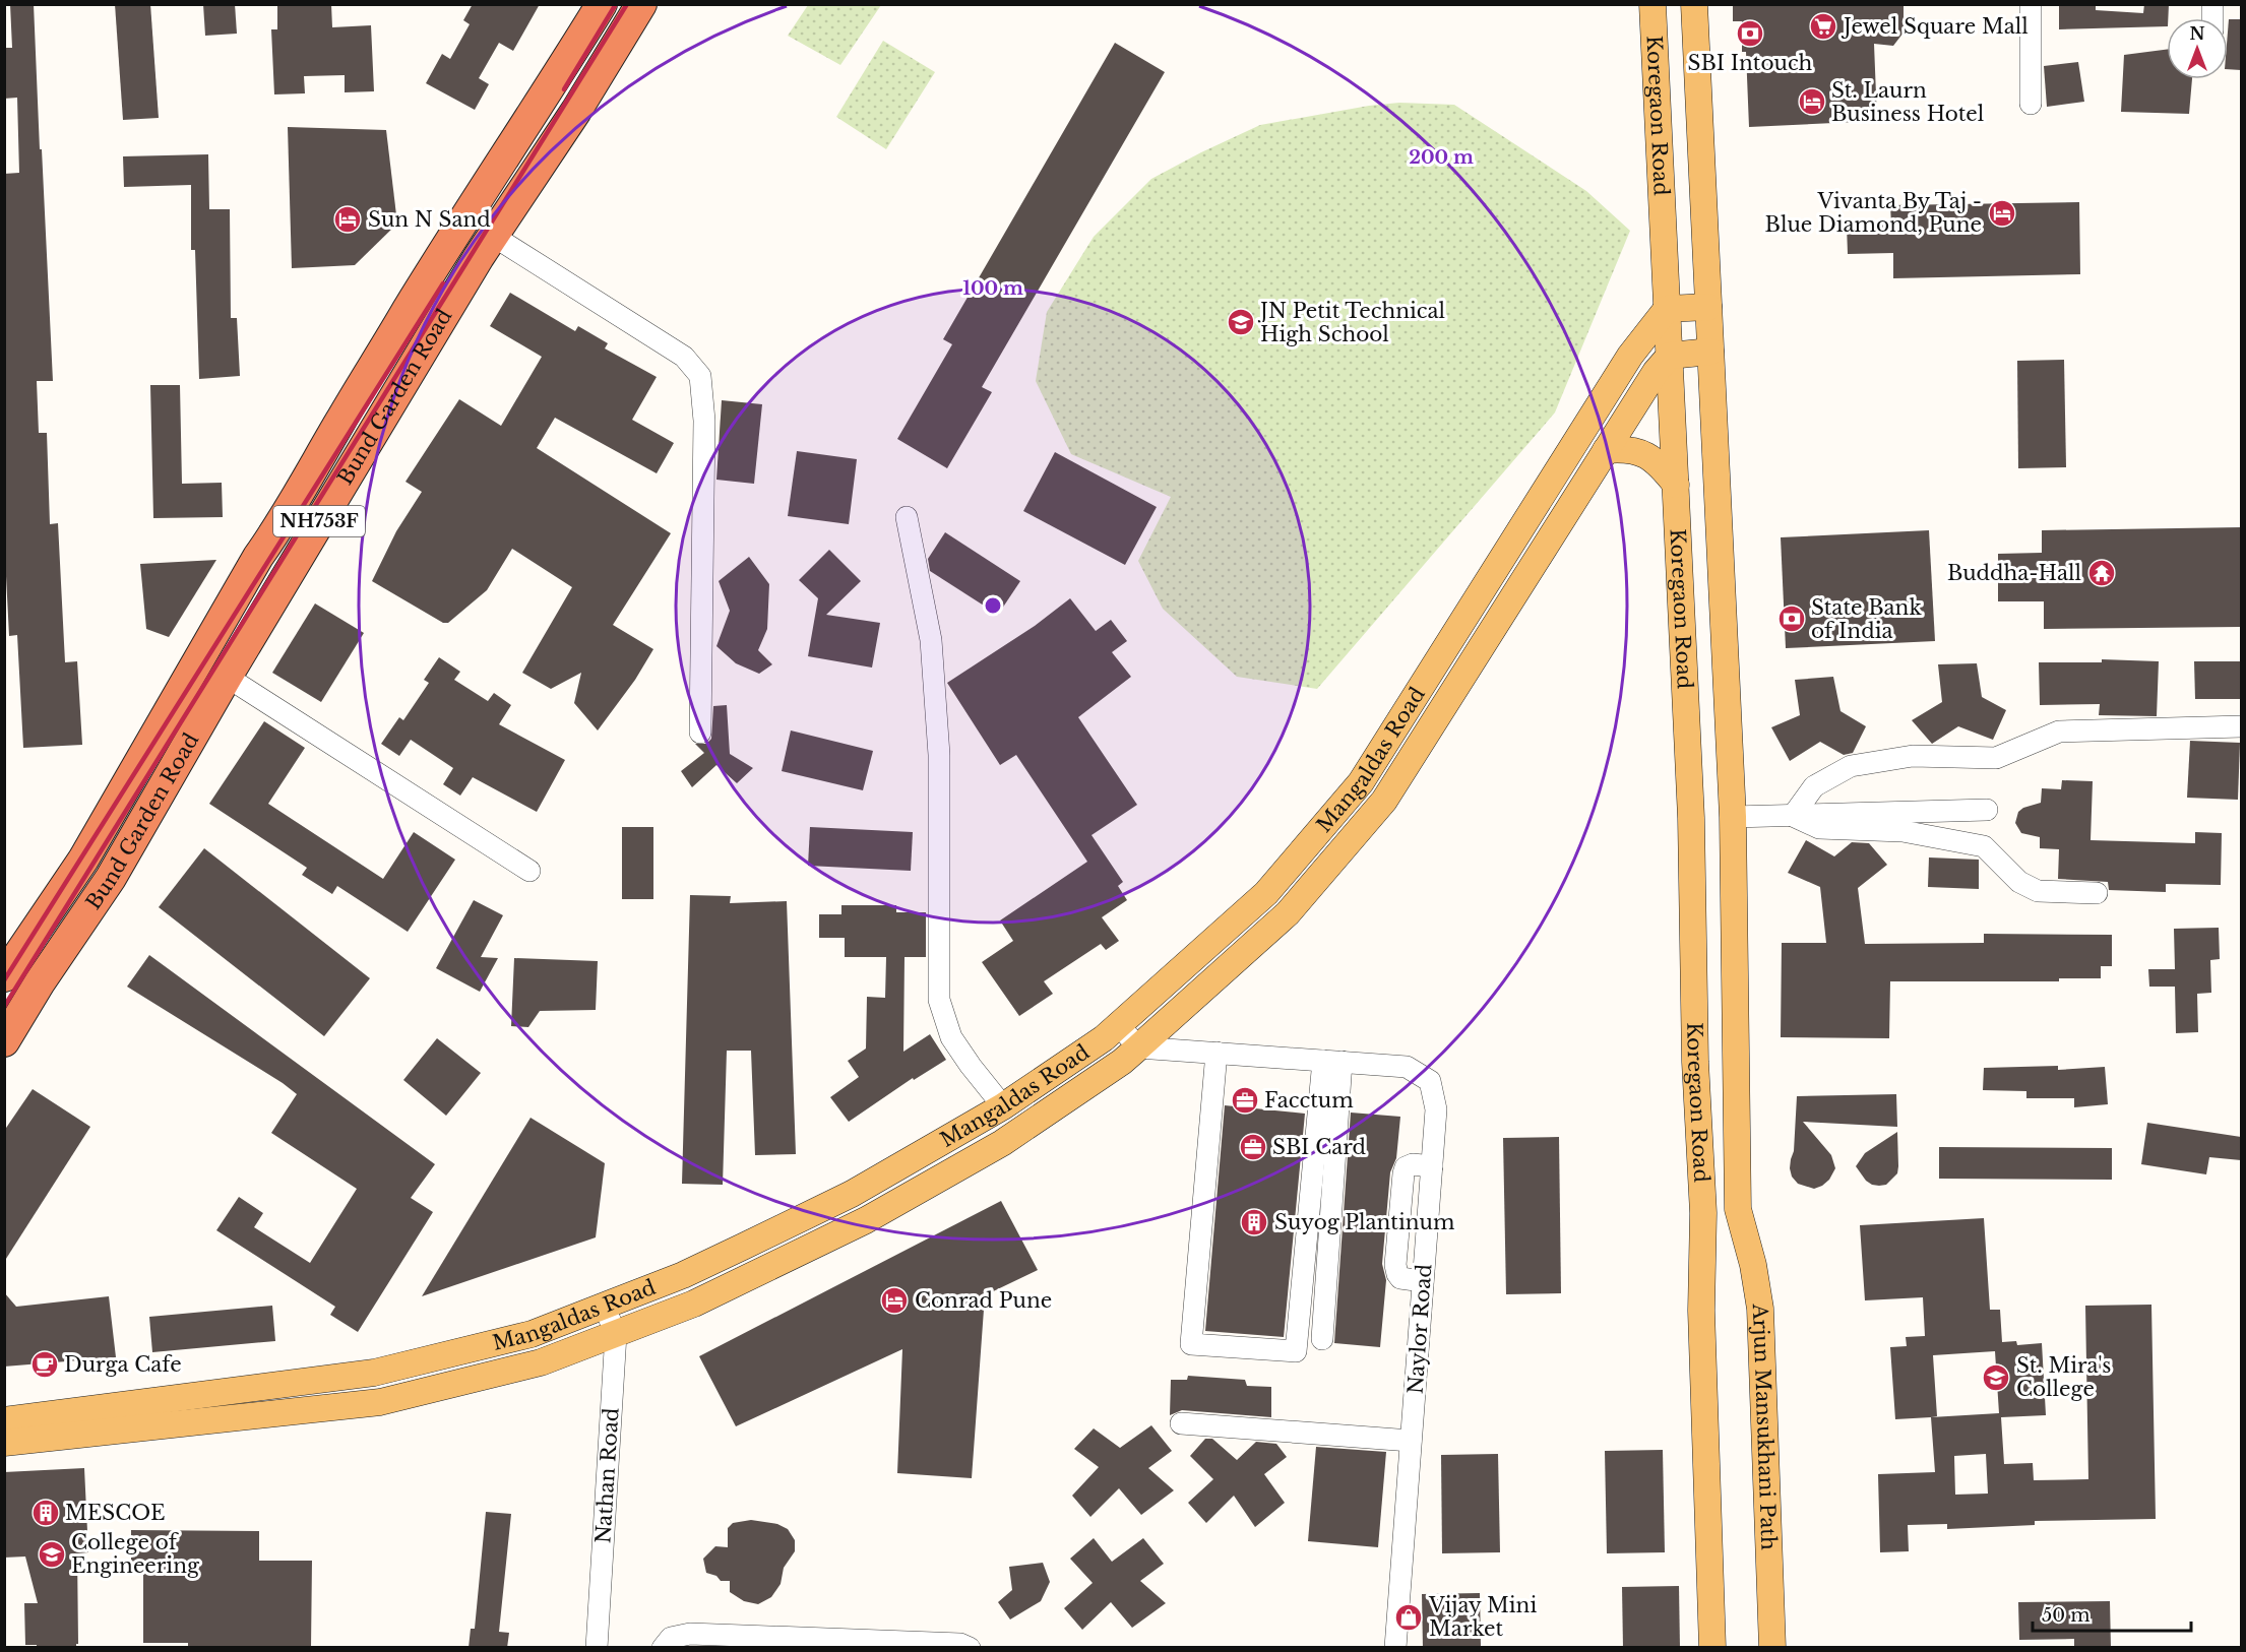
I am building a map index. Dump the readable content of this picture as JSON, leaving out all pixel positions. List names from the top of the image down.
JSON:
{
  "streets": {
    "highway": ["Bund Garden Road", "NH753F"],
    "main road": ["Koregaon Road", "Mangaldas Road", "Arjun Mansukhani Path"],
    "street": ["Naylor Road", "Nathan Road"]
  },
  "crossings": [
    ["Koregaon Road", "Mangaldas Road"],
    ["Koregaon Road", "Arjun Mansukhani Path"],
    ["Mangaldas Road", "Naylor Road"],
    ["Mangaldas Road", "Nathan Road"]
  ],
  "places": {
    "supermarket": ["Jewel Square Mall"],
    "bank": ["SBI Intouch", "State Bank of India"],
    "hotel": [
      "St. Laurn Business Hotel",
      "Vivanta By Taj - Blue Diamond, Pune",
      "Sun N Sand",
      "Conrad Pune"
    ],
    "school or university": ["JN Petit Technical High School", "St. Mira's College", "College of Engineering"],
    "temple": ["Buddha-Hall"],
    "office": ["Facctum", "SBI Card"],
    "building": ["Suyog Plantinum", "MESCOE"],
    "cafe": ["Durga Cafe"],
    "shop": ["Vijay Mini Market"]
  },
  "scale_bar": "50 m",
  "north": "top",
  "rings": ["200 m", "100 m"]
}
